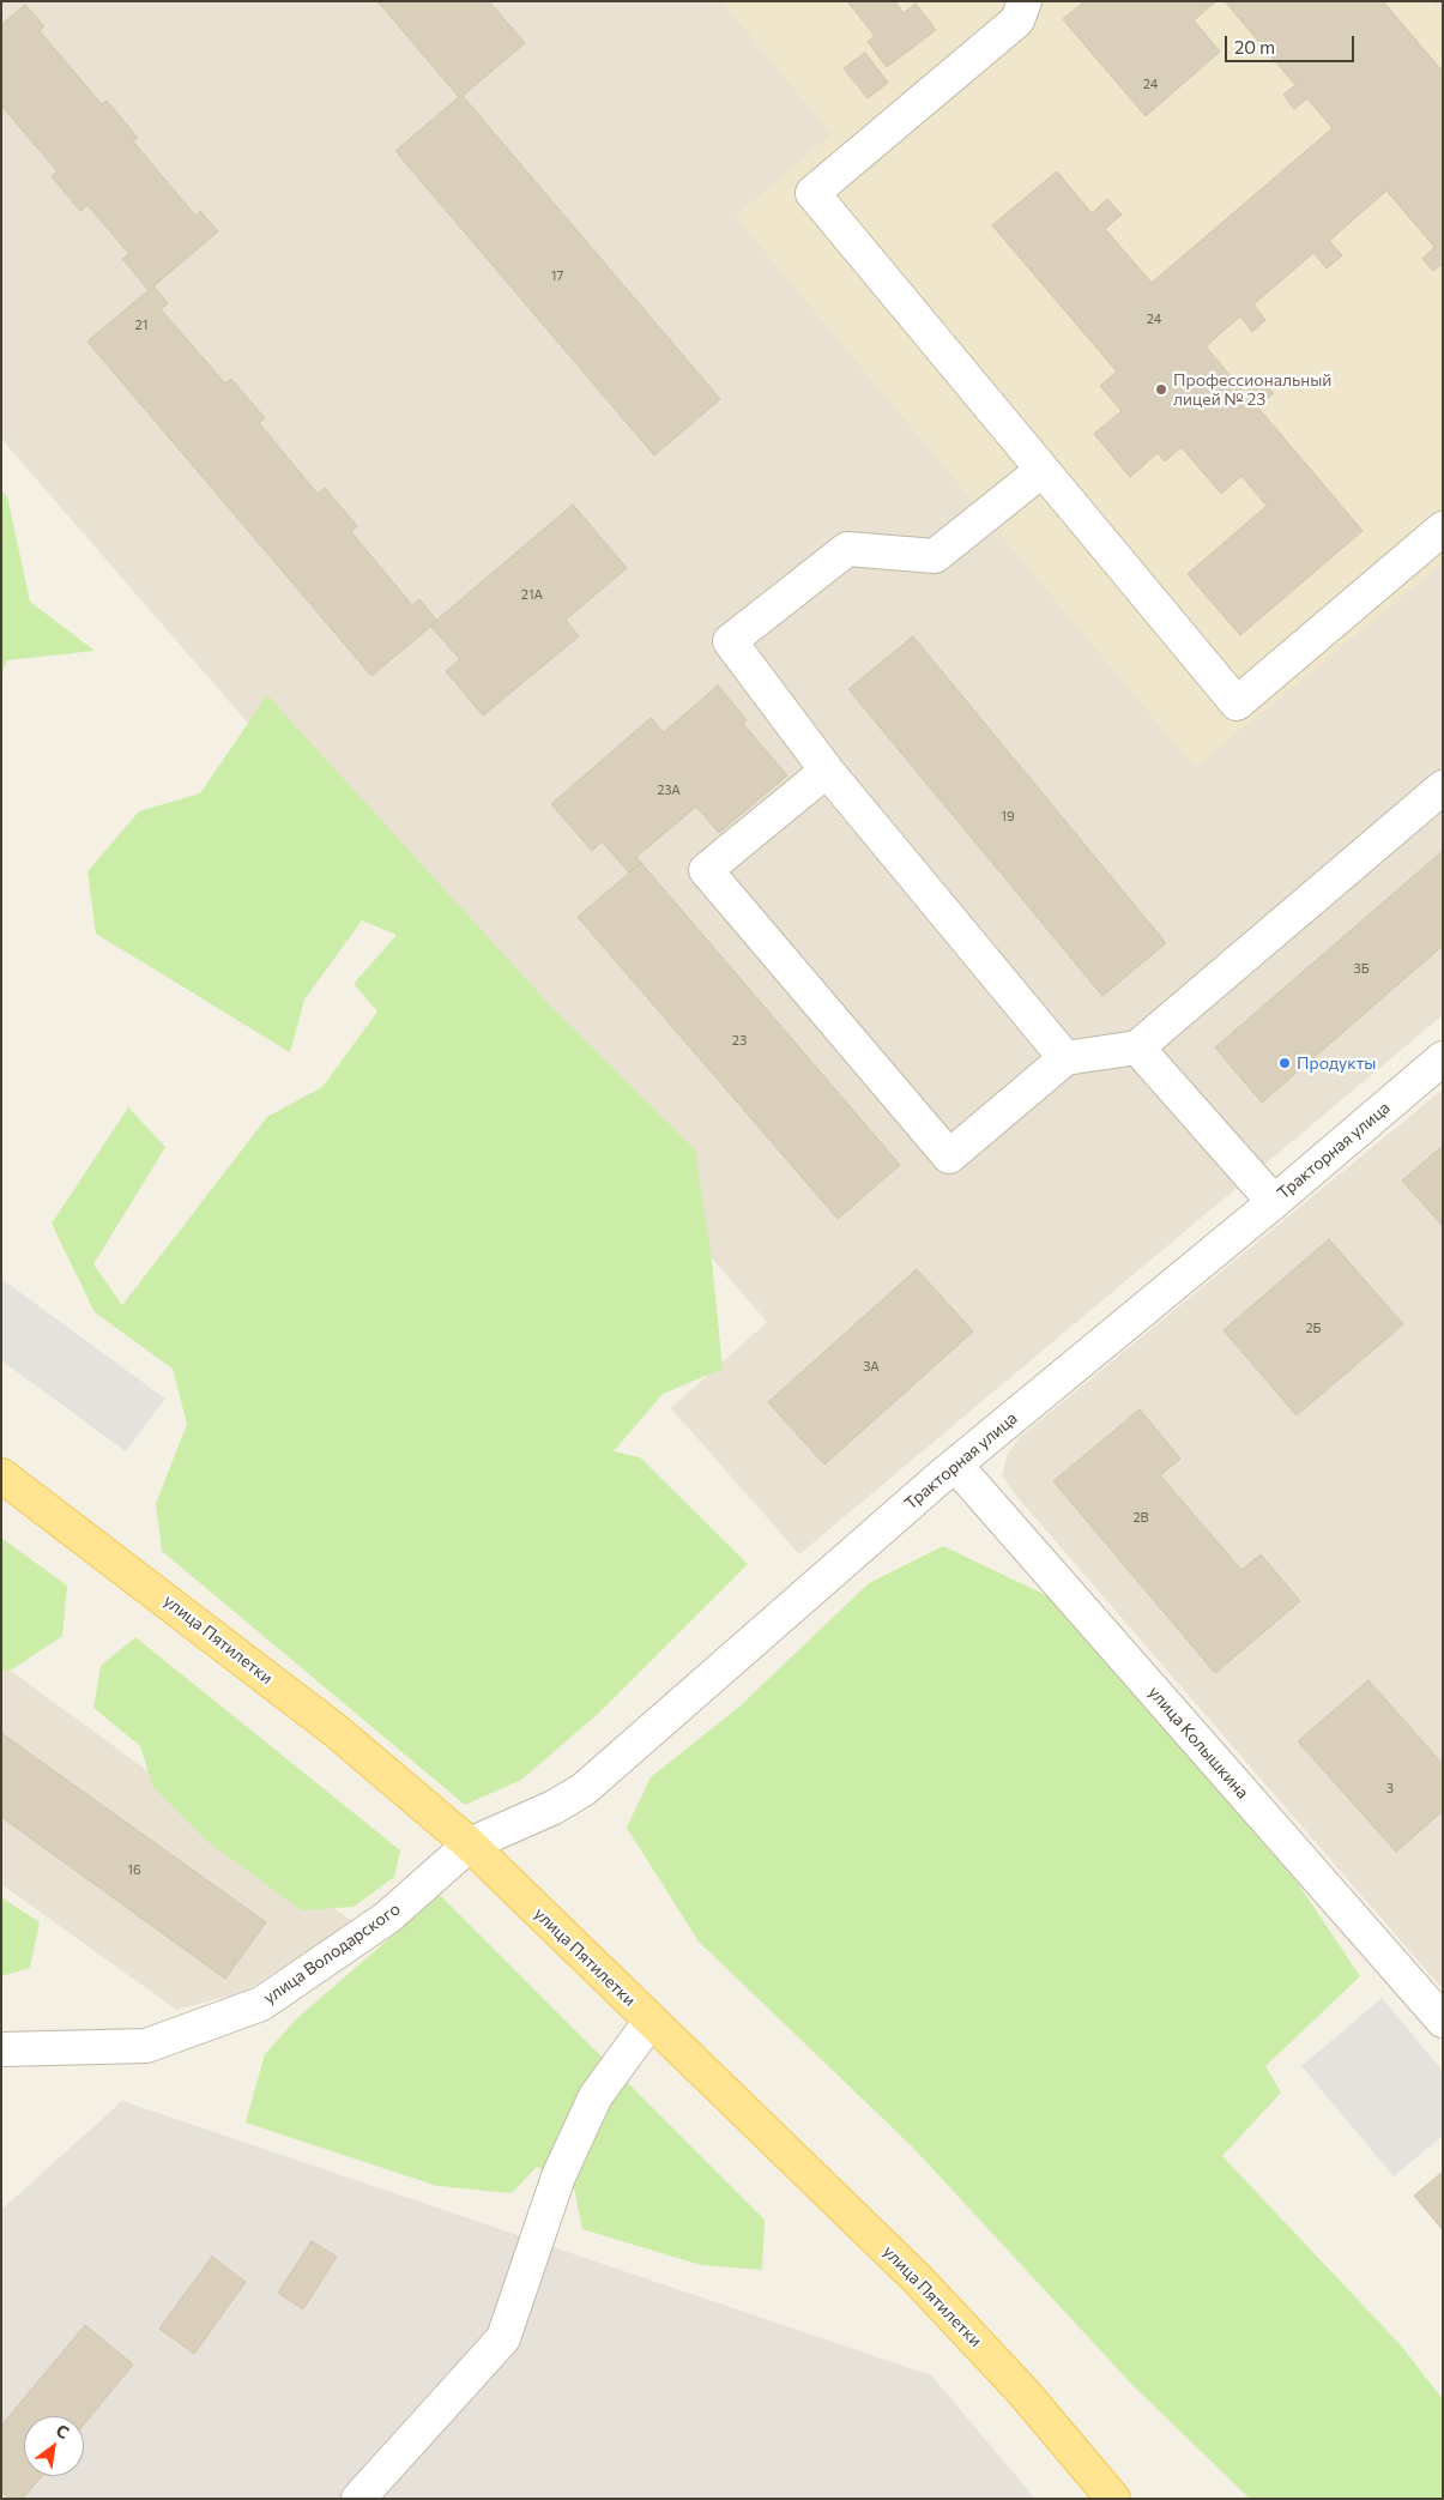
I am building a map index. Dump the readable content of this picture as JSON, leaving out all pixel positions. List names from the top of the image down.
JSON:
{
  "streets": {
    "main road": ["улица Пятилетки"],
    "street": ["Тракторная улица", "улица Колышкина", "улица Володарского"]
  },
  "crossings": [
    ["Тракторная улица", "улица Пятилетки"],
    ["Тракторная улица", "улица Колышкина"],
    ["Тракторная улица", "улица Володарского"],
    ["улица Пятилетки", "улица Володарского"]
  ],
  "places": ["Профессиональный лицей № 23", "Продукты"],
  "house_numbers": [
    "24",
    "17",
    "24",
    "21",
    "21А",
    "23А",
    "19",
    "3Б",
    "23",
    "2Б",
    "3А",
    "2В",
    "3",
    "16"
  ],
  "scale_bar": "20 m",
  "north": "top right"
}
